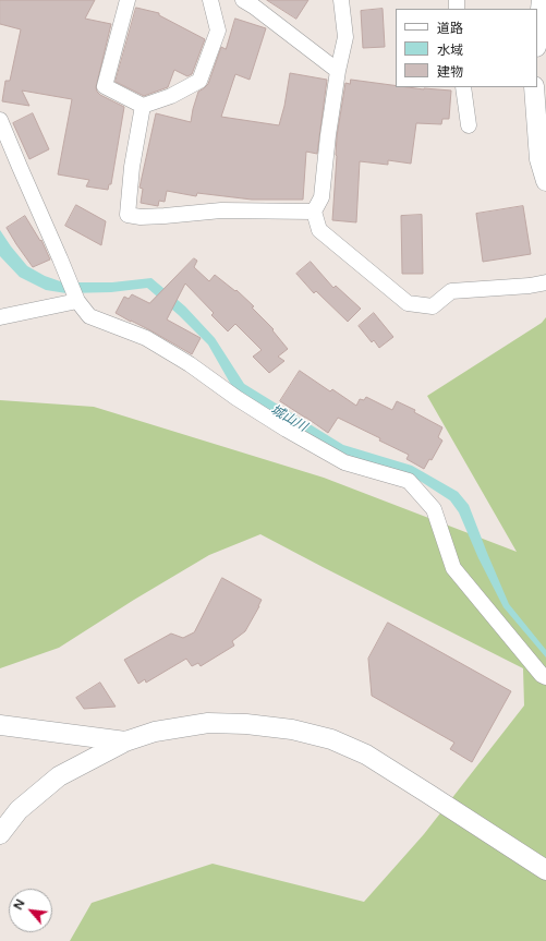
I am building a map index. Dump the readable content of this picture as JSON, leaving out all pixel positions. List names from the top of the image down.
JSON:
{
  "water": ["城山川"],
  "legend": ["道路", "水域", "建物"],
  "north": "top left"
}
